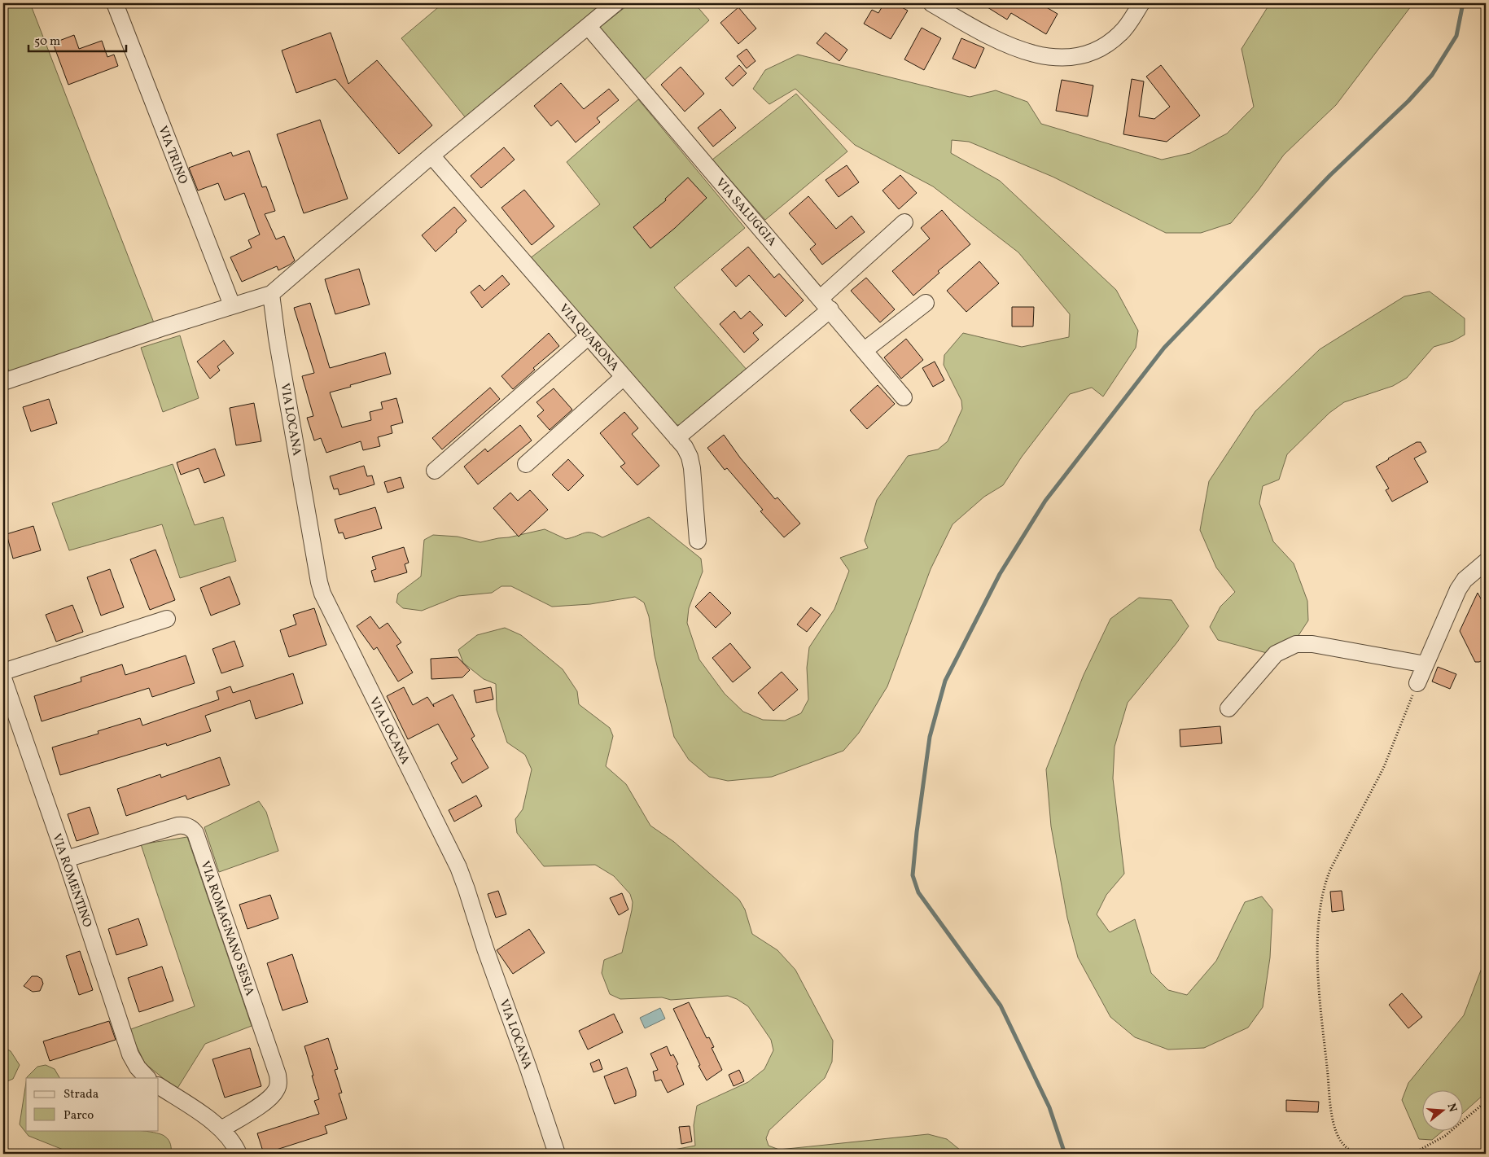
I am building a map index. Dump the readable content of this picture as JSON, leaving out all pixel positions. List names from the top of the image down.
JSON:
{
  "streets": {
    "street": [
      "VIA TRINO",
      "VIA SALUGGIA",
      "VIA QUARONA",
      "VIA LOCANA",
      "VIA ROMENTINO",
      "VIA ROMAGNANO SESIA"
    ]
  },
  "crossings": [
    ["VIA ROMENTINO", "VIA ROMAGNANO SESIA"]
  ],
  "legend": ["Strada", "Parco"],
  "scale_bar": "50 m",
  "north": "right"
}
